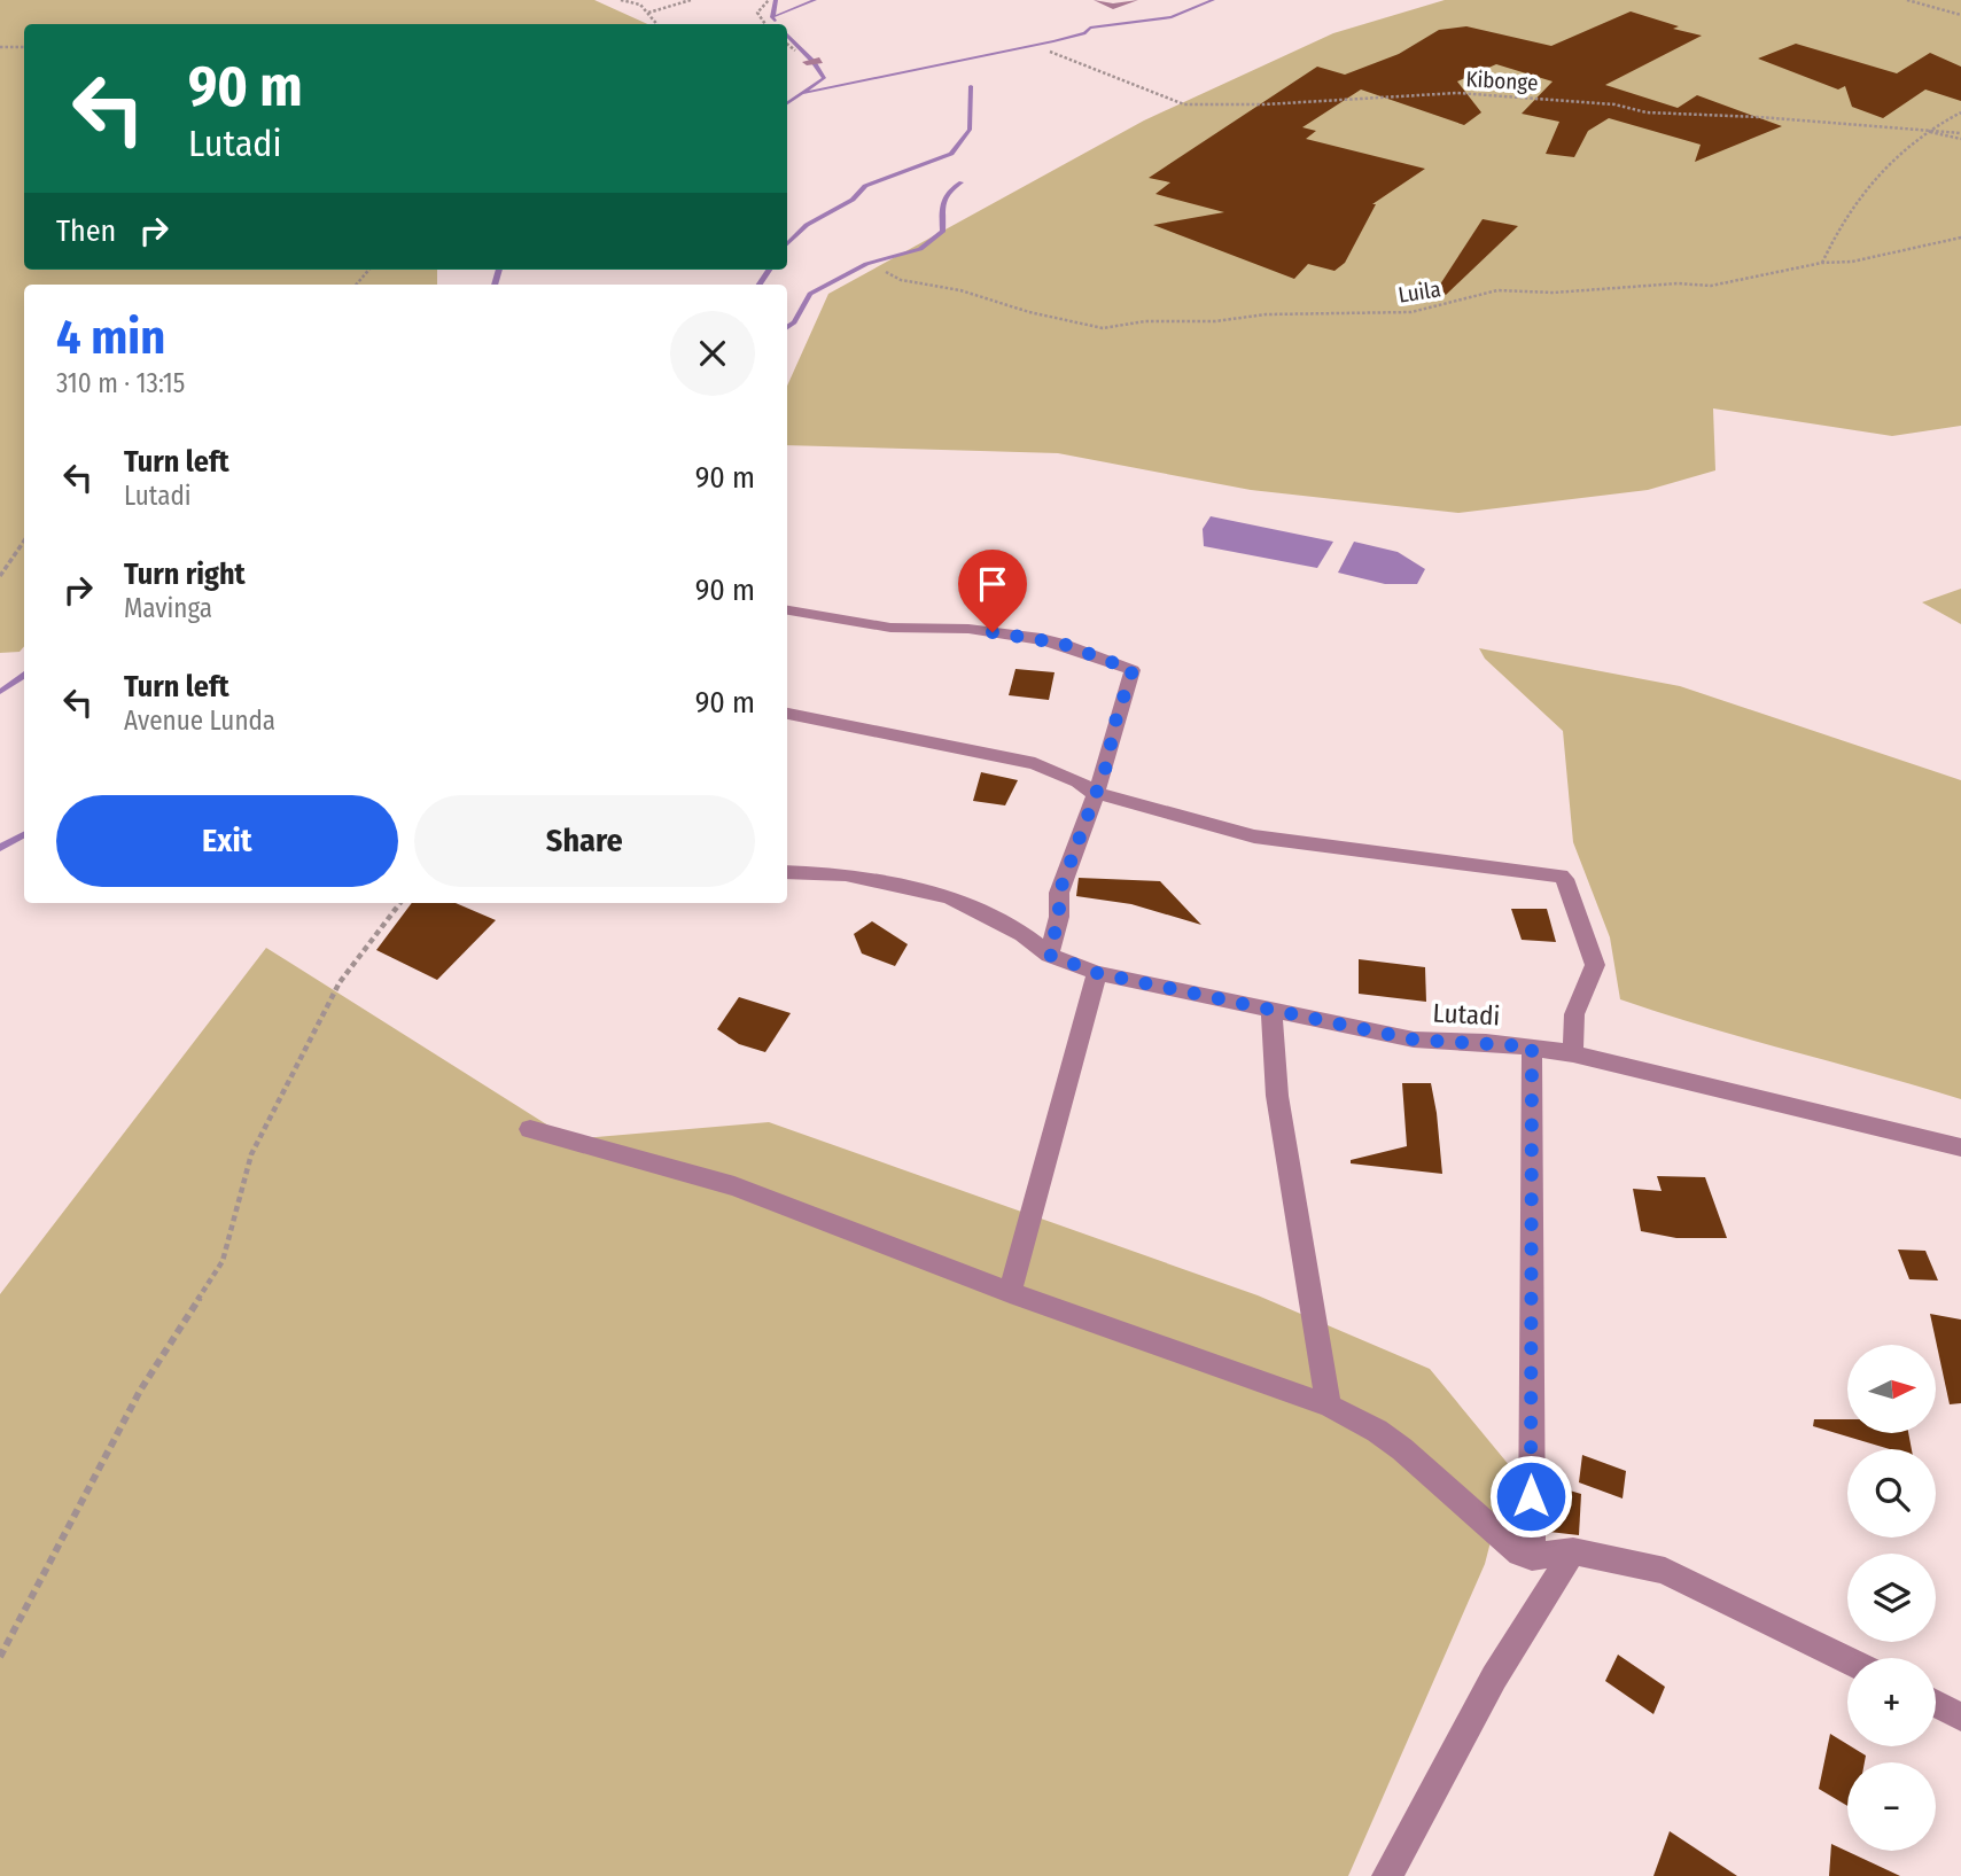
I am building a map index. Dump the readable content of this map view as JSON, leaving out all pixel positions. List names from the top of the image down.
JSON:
{
  "streets": {
    "street": ["Lutadi"],
    "path": ["Kibonge", "Luila"]
  },
  "north": "right",
  "page": {
    "turn": ["90 m", "Lutadi"],
    "then": "Then",
    "heading": ["4 min", "310 m · 13:15"],
    "list": [
      {
        "name": "Turn left",
        "note": "Lutadi",
        "value": "90 m"
      },
      {
        "name": "Turn right",
        "note": "Mavinga",
        "value": "90 m"
      },
      {
        "name": "Turn left",
        "note": "Avenue Lunda",
        "value": "90 m"
      }
    ],
    "buttons": ["Exit", "Share"],
    "map_buttons": ["+", "−"]
  }
}
